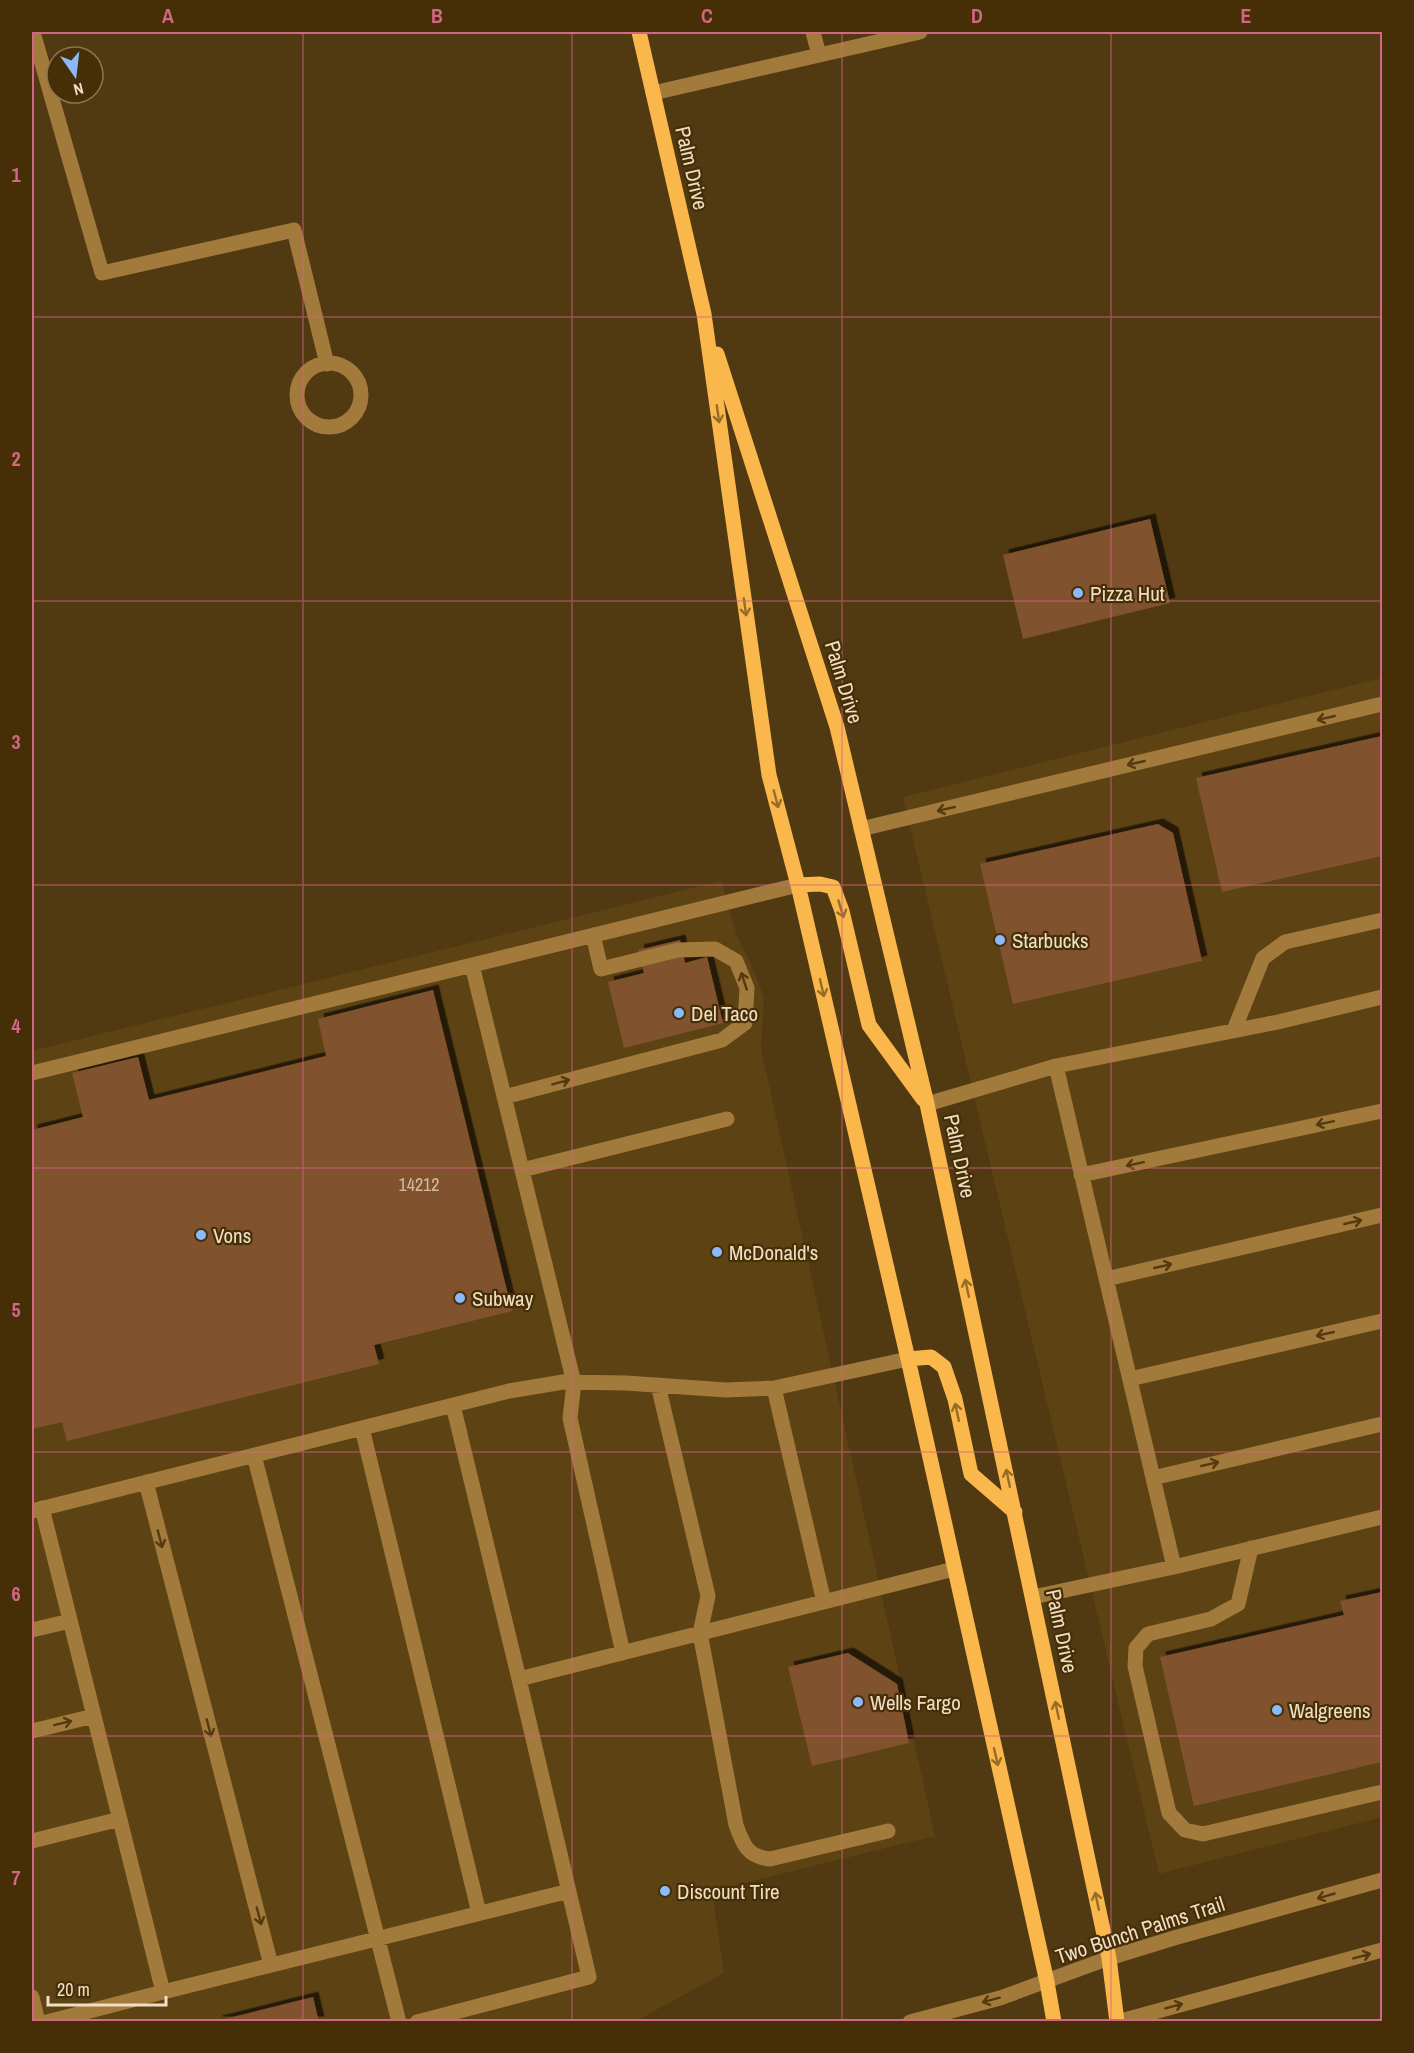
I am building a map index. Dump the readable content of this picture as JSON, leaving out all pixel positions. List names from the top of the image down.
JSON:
{
  "streets": {
    "main road": ["Palm Drive"],
    "street": ["Two Bunch Palms Trail"]
  },
  "crossings": [
    ["Palm Drive", "Two Bunch Palms Trail"]
  ],
  "places": [
    "Pizza Hut",
    "Starbucks",
    "Del Taco",
    "Vons",
    "McDonald's",
    "Subway",
    "Wells Fargo",
    "Walgreens",
    "Discount Tire"
  ],
  "house_numbers": ["14212"],
  "scale_bar": "20 m",
  "north": "bottom",
  "grid": {
    "columns": [
      "A",
      "B",
      "C",
      "D",
      "E"
    ],
    "rows": [
      "1",
      "2",
      "3",
      "4",
      "5",
      "6",
      "7"
    ]
  }
}
